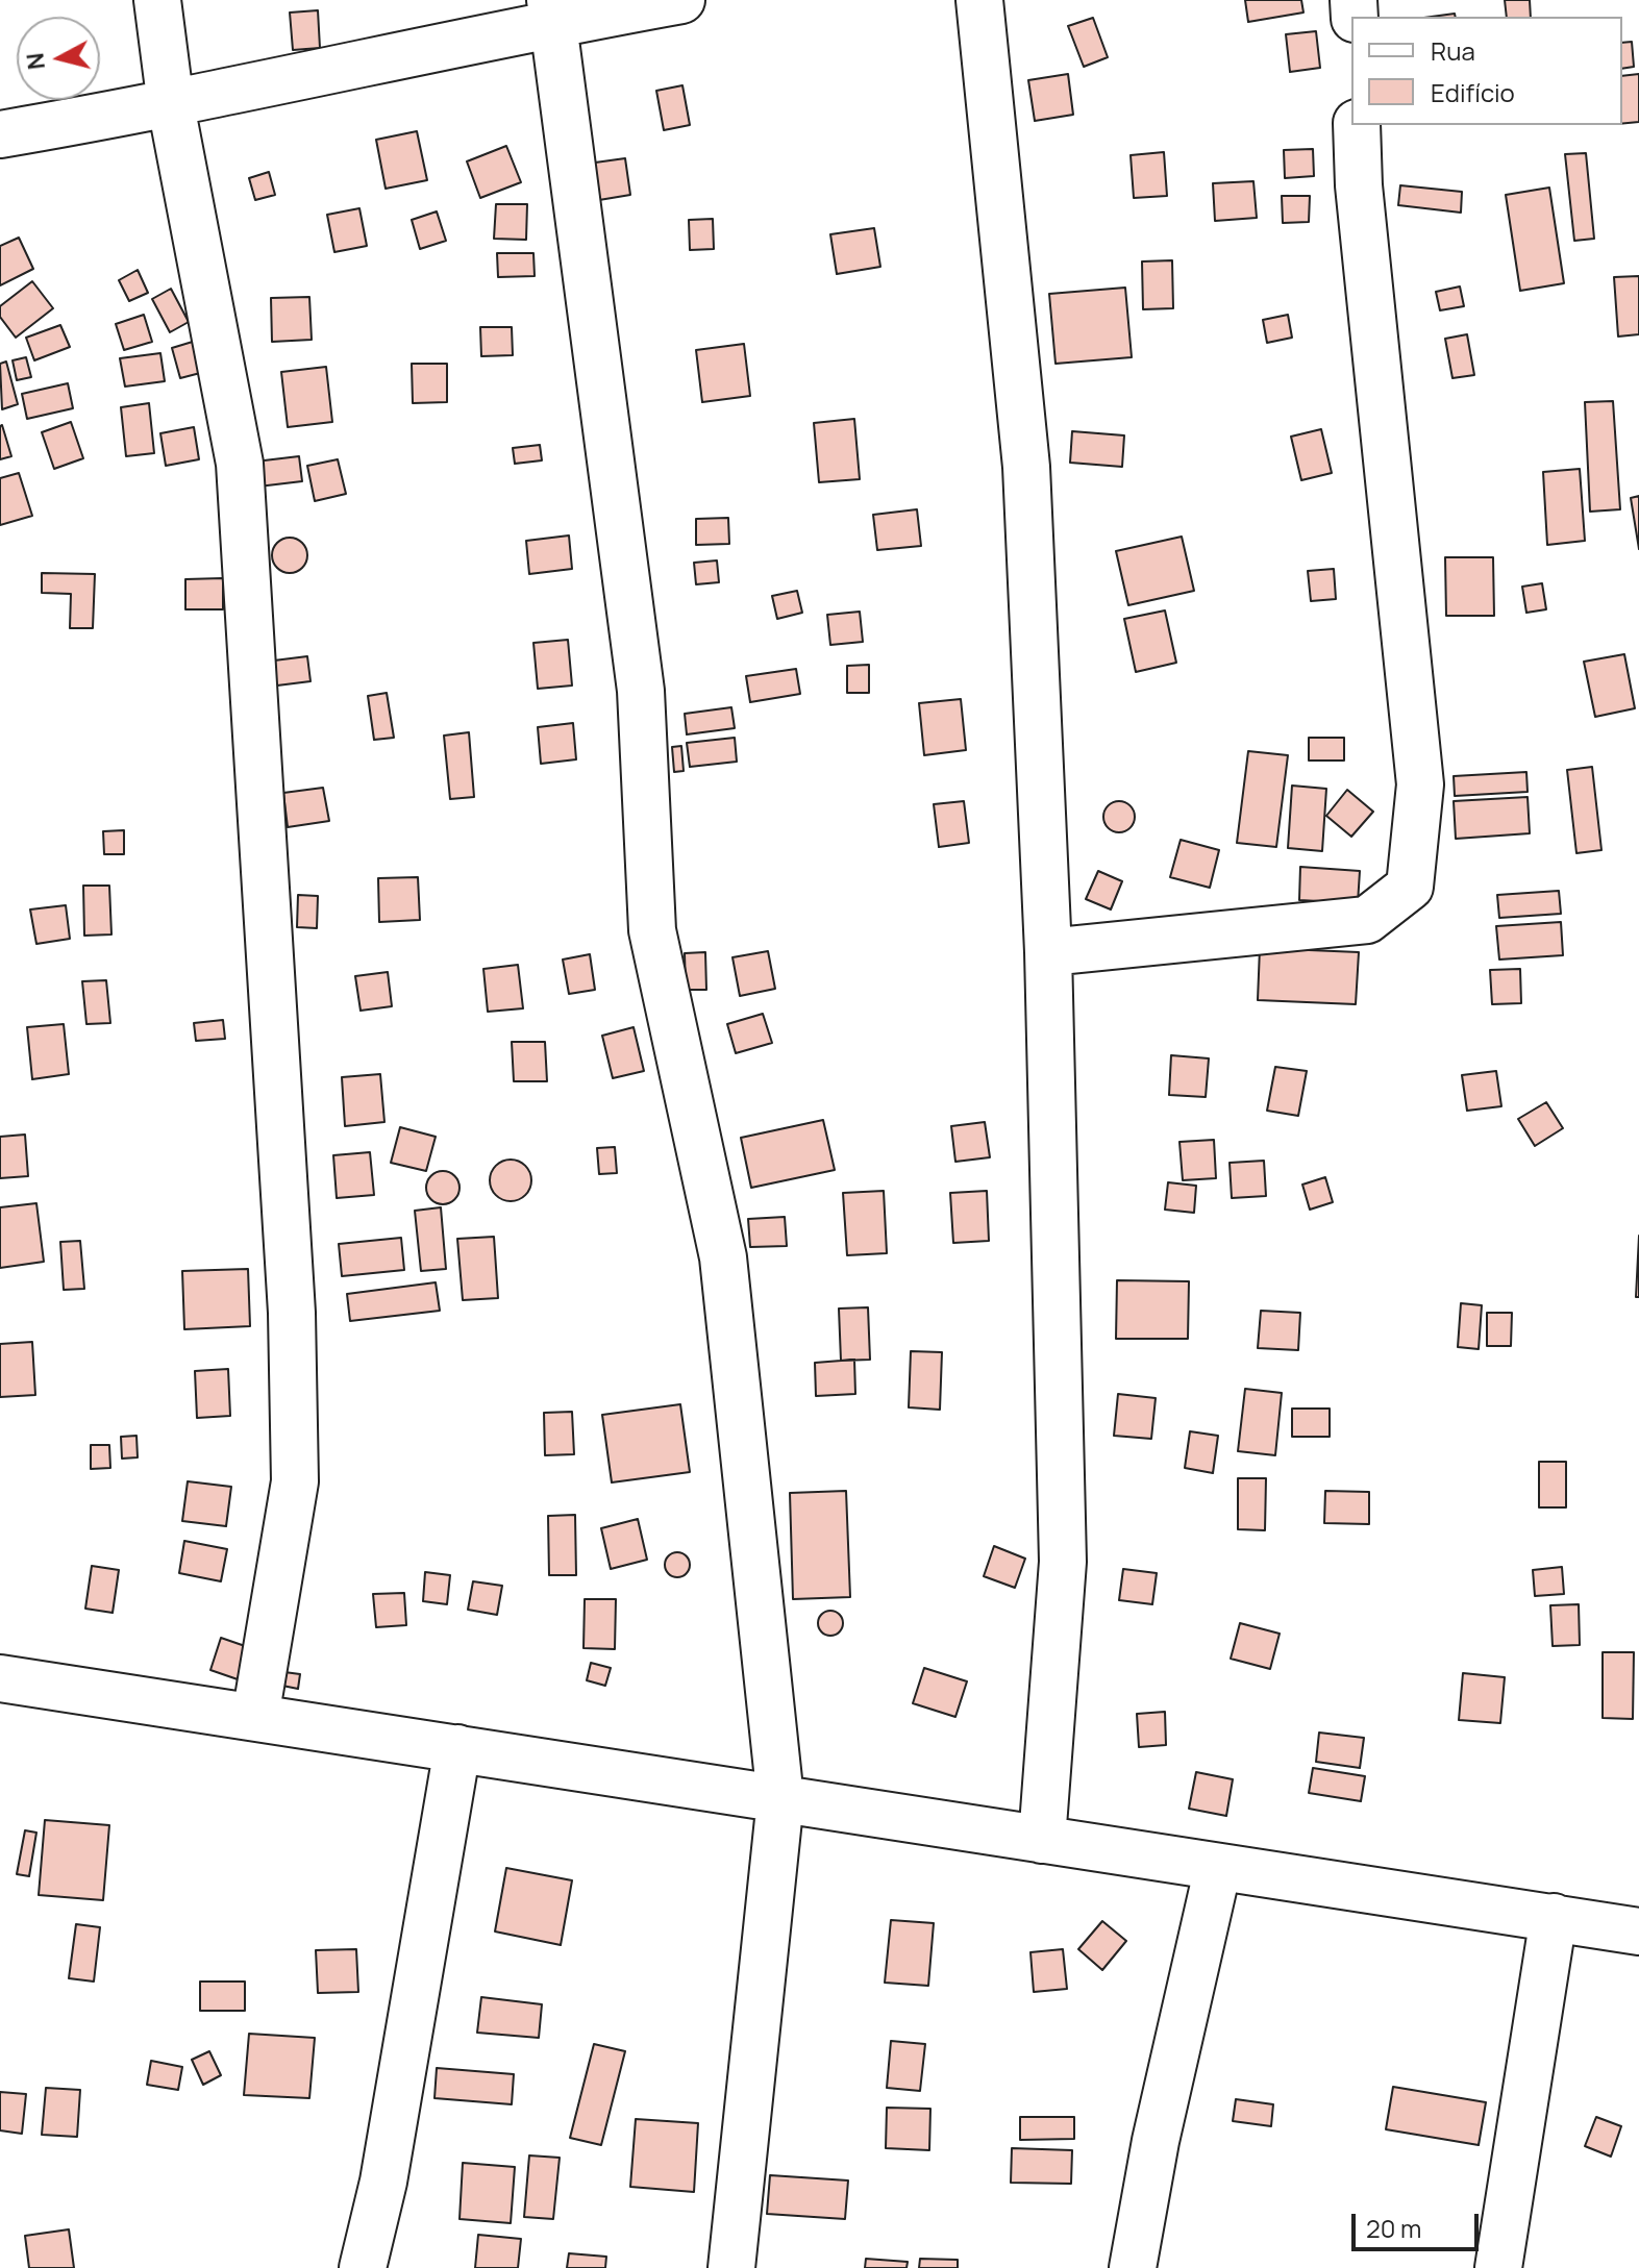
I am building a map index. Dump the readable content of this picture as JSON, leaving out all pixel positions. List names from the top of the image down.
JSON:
{
  "legend": ["Rua", "Edifício"],
  "scale_bar": "20 m",
  "north": "left"
}
